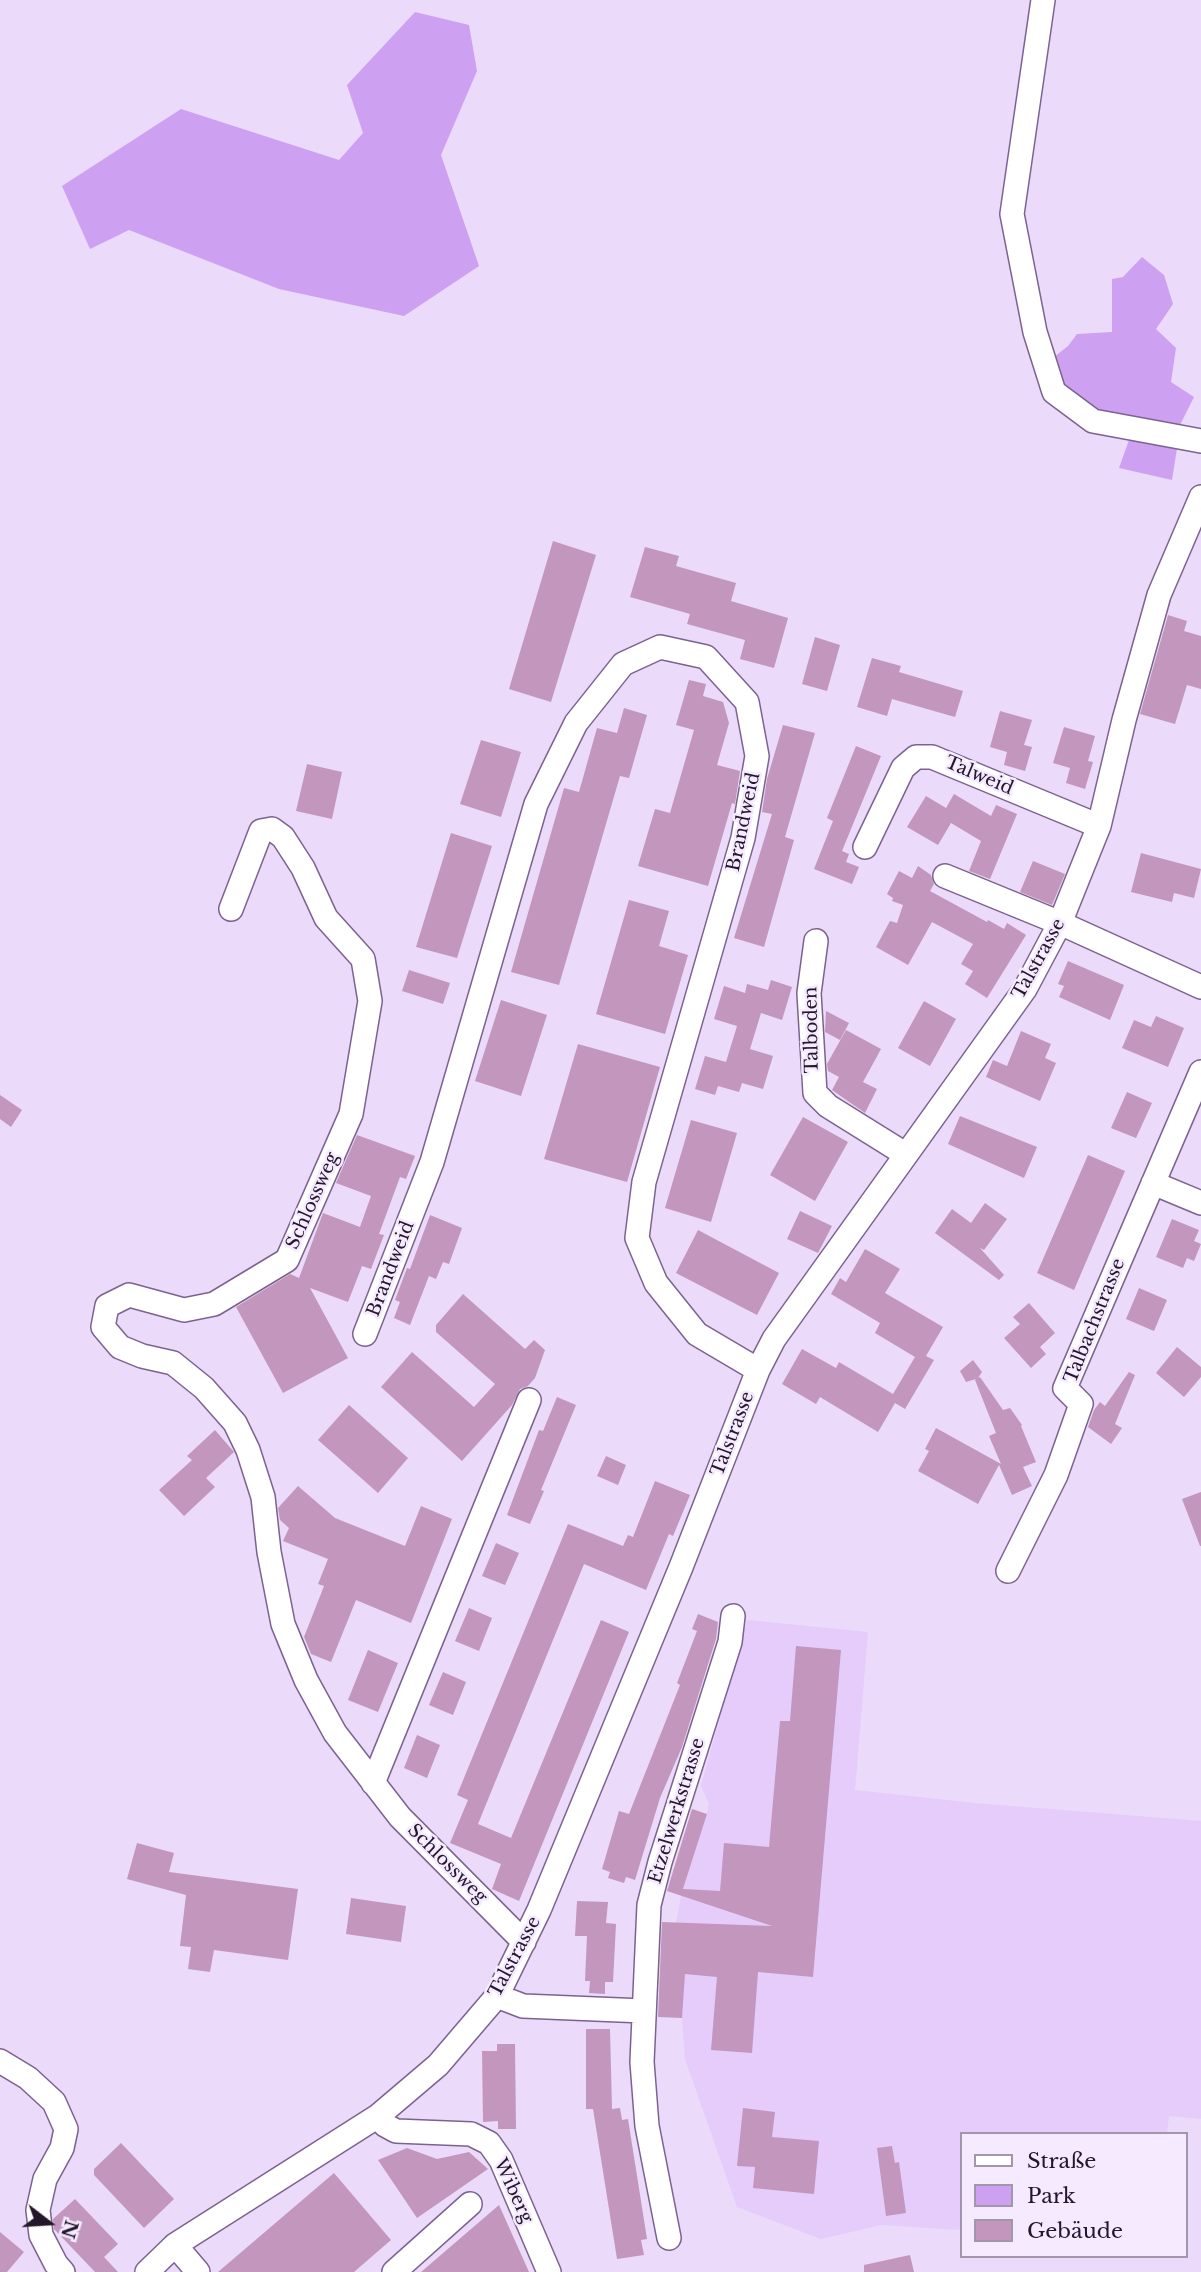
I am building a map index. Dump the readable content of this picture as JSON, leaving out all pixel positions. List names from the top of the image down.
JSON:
{
  "streets": {
    "street": [
      "Talweid",
      "Brandweid",
      "Talstrasse",
      "Talboden",
      "Schlossweg",
      "Talbachstrasse",
      "Etzelwerkstrasse",
      "Wiberg"
    ]
  },
  "crossings": [
    ["Talweid", "Talstrasse"],
    ["Brandweid", "Talstrasse"],
    ["Talstrasse", "Talboden"],
    ["Talstrasse", "Schlossweg"],
    ["Talstrasse", "Wiberg"]
  ],
  "legend": ["Straße", "Park", "Gebäude"],
  "north": "right"
}
